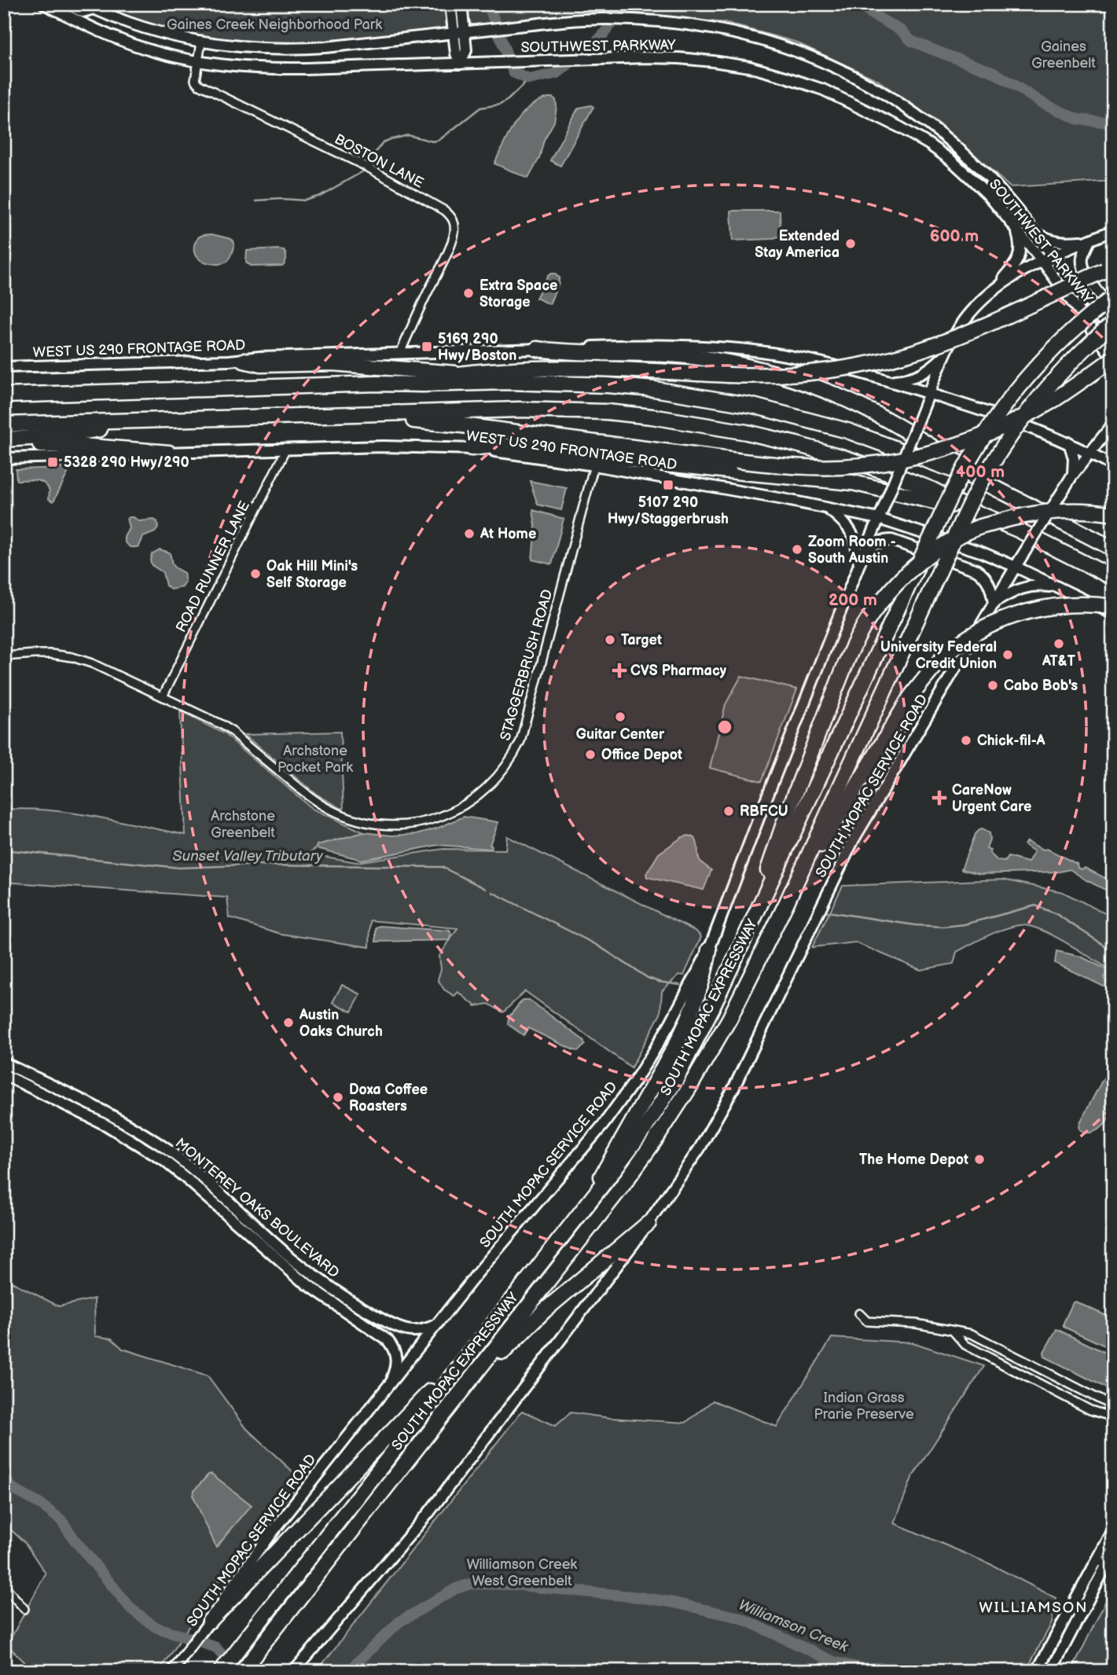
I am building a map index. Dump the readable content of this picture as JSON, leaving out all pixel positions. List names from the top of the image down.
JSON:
{
  "streets": {
    "highway": ["SOUTH MOPAC EXPRESSWAY"],
    "main road": [
      "SOUTHWEST PARKWAY",
      "WEST US 290 FRONTAGE ROAD",
      "SOUTH MOPAC SERVICE ROAD",
      "MONTEREY OAKS BOULEVARD"
    ],
    "street": ["BOSTON LANE", "ROAD RUNNER LANE", "STAGGERBRUSH ROAD"]
  },
  "crossings": [
    ["SOUTHWEST PARKWAY", "BOSTON LANE"],
    ["SOUTHWEST PARKWAY", "SOUTH MOPAC SERVICE ROAD"],
    ["BOSTON LANE", "WEST US 290 FRONTAGE ROAD"],
    ["WEST US 290 FRONTAGE ROAD", "ROAD RUNNER LANE"],
    ["WEST US 290 FRONTAGE ROAD", "STAGGERBRUSH ROAD"],
    ["WEST US 290 FRONTAGE ROAD", "SOUTH MOPAC SERVICE ROAD"],
    ["ROAD RUNNER LANE", "STAGGERBRUSH ROAD"],
    ["SOUTH MOPAC SERVICE ROAD", "MONTEREY OAKS BOULEVARD"]
  ],
  "districts": ["WILLIAMSON"],
  "water": ["Sunset Valley Tributary", "Williamson Creek"],
  "parks": [
    "Gaines Creek Neighborhood Park",
    "Gaines Greenbelt",
    "Archstone Pocket Park",
    "Archstone Greenbelt",
    "Indian Grass Prarie Preserve",
    "Williamson Creek West Greenbelt"
  ],
  "places": {
    "other": [
      "Extended Stay America",
      "Extra Space Storage",
      "At Home",
      "Zoom Room - South Austin",
      "Oak Hill Mini's Self Storage",
      "Target",
      "AT&T",
      "University Federal Credit Union",
      "Cabo Bob's",
      "Guitar Center",
      "Chick-fil-A",
      "Office Depot",
      "RBFCU",
      "Austin Oaks Church",
      "Doxa Coffee Roasters",
      "The Home Depot"
    ],
    "transit": ["5169 290 Hwy/Boston", "5328 290 Hwy/290", "5107 290 Hwy/Staggerbrush"],
    "health": ["CVS Pharmacy", "CareNow Urgent Care"]
  },
  "rings": ["600 m", "400 m", "200 m"]
}
